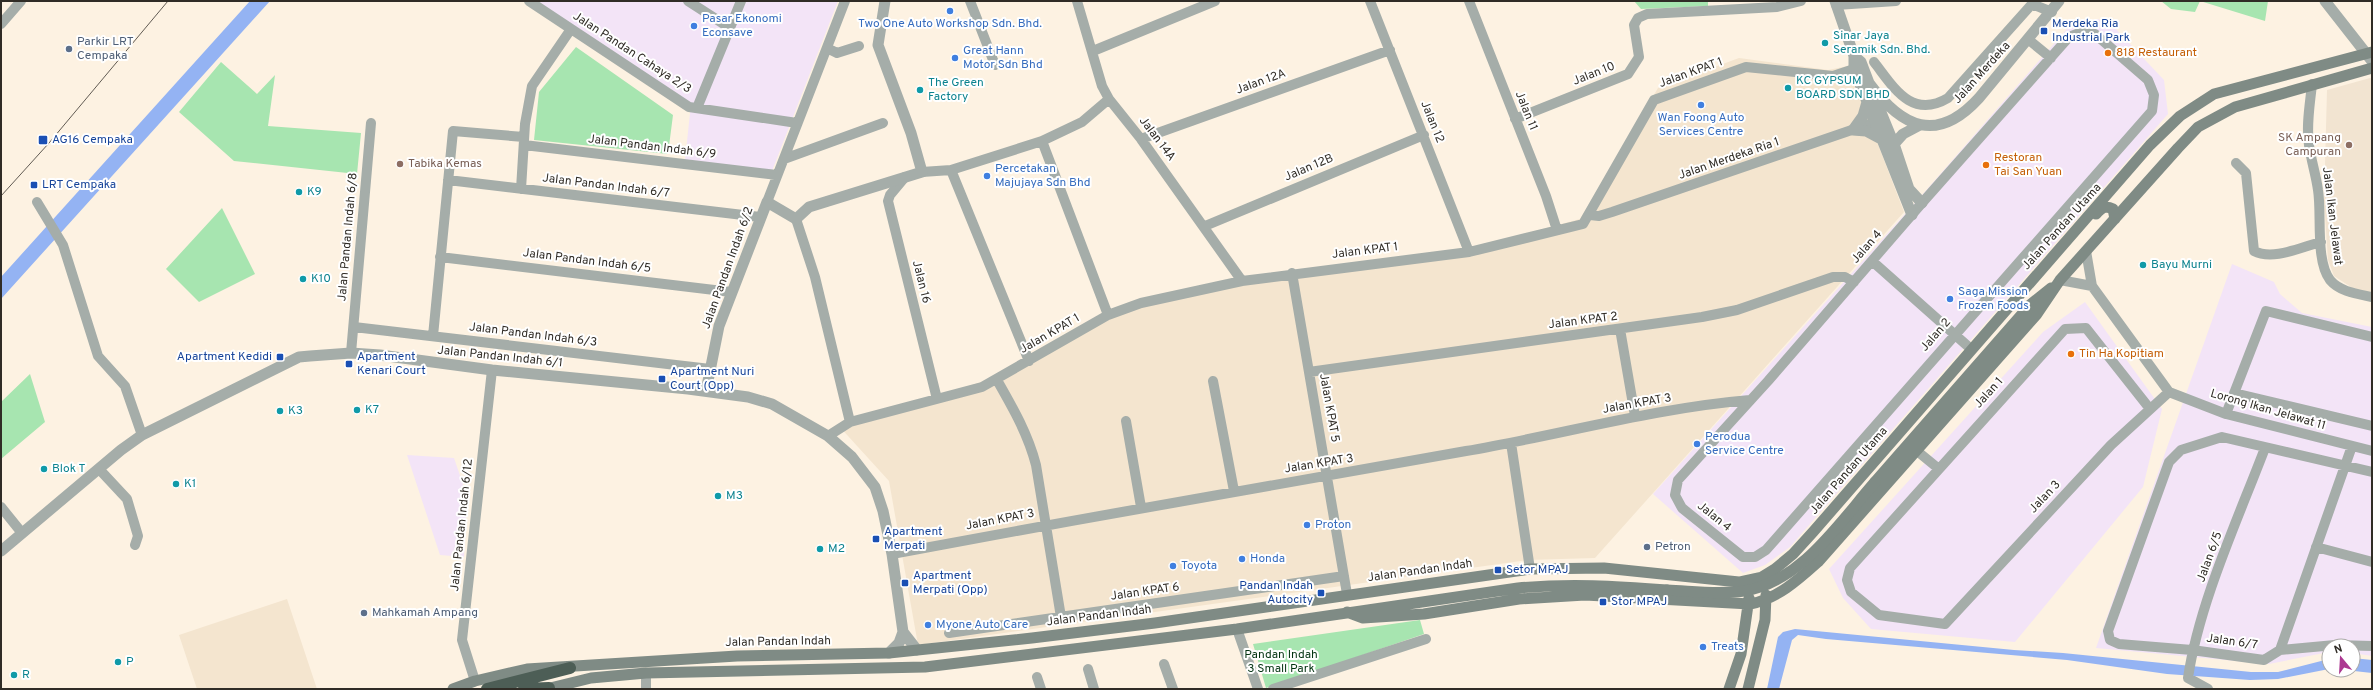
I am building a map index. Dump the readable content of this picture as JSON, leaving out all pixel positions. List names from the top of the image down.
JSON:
{
  "streets": {
    "main road": ["Jalan Pandan Utama", "Jalan Pandan Indah"],
    "street": [
      "Jalan Pandan Cahaya 2/3",
      "Jalan KPAT 1",
      "Jalan Merdeka",
      "Jalan 10",
      "Jalan 12A",
      "Jalan 11",
      "Jalan 12",
      "Jalan 14A",
      "Jalan Pandan Indah 6/9",
      "Jalan Merdeka Ria 1",
      "Jalan 12B",
      "Jalan Pandan Indah 6/7",
      "Jalan Ikan Jelawat",
      "Jalan Pandan Indah 6/8",
      "Jalan 4",
      "Jalan Pandan Indah 6/5",
      "Jalan Pandan Indah 6/2",
      "Jalan 16",
      "Jalan KPAT 2",
      "Jalan Pandan Indah 6/3",
      "Jalan 2",
      "Jalan Pandan Indah 6/1",
      "Jalan 1",
      "Jalan KPAT 3",
      "Jalan KPAT 5",
      "Lorong Ikan Jelawat 11",
      "Jalan 3",
      "Jalan Pandan Indah 6/12",
      "Jalan 6/5",
      "Jalan KPAT 6",
      "Jalan 6/7"
    ]
  },
  "crossings": [
    ["Jalan KPAT 1", "Jalan 11"],
    ["Jalan KPAT 1", "Jalan 12"],
    ["Jalan KPAT 1", "Jalan 14A"],
    ["Jalan KPAT 1", "Jalan Merdeka Ria 1"],
    ["Jalan KPAT 1", "Jalan 16"],
    ["Jalan KPAT 1", "Jalan Pandan Indah 6/1"],
    ["Jalan KPAT 1", "Jalan KPAT 5"],
    ["Jalan 10", "Jalan 11"],
    ["Jalan 12A", "Jalan 12"],
    ["Jalan 12A", "Jalan 14A"],
    ["Jalan 12", "Jalan 12B"],
    ["Jalan 14A", "Jalan 12B"],
    ["Jalan Pandan Indah 6/7", "Jalan Pandan Indah 6/2"],
    ["Jalan Pandan Utama", "Jalan Pandan Indah"],
    ["Jalan Pandan Indah 6/8", "Jalan Pandan Indah 6/3"],
    ["Jalan Pandan Indah 6/8", "Jalan Pandan Indah 6/1"],
    ["Jalan 4", "Jalan KPAT 2"],
    ["Jalan 4", "Jalan 2"],
    ["Jalan 4", "Jalan KPAT 3"],
    ["Jalan Pandan Indah 6/5", "Jalan Pandan Indah 6/2"],
    ["Jalan Pandan Indah 6/2", "Jalan Pandan Indah 6/3"],
    ["Jalan Pandan Indah 6/2", "Jalan Pandan Indah 6/1"],
    ["Jalan KPAT 2", "Jalan KPAT 5"],
    ["Jalan Pandan Indah 6/1", "Jalan KPAT 3"],
    ["Jalan Pandan Indah 6/1", "Jalan Pandan Indah 6/12"],
    ["Jalan Pandan Indah 6/1", "Jalan Pandan Indah"],
    ["Jalan 1", "Jalan 3"],
    ["Jalan KPAT 3", "Jalan KPAT 5"],
    ["Jalan KPAT 5", "Jalan Pandan Indah"],
    ["Jalan KPAT 5", "Jalan KPAT 6"],
    ["Lorong Ikan Jelawat 11", "Jalan 3"],
    ["Jalan Pandan Indah 6/12", "Jalan Pandan Indah"],
    ["Jalan 6/5", "Jalan 6/7"]
  ],
  "parks": ["Pandan Indah 3 Small Park"],
  "places": {
    "other": [
      "Two One Auto Workshop Sdn. Bhd.",
      "Pasar Ekonomi Econsave",
      "Sinar Jaya Seramik Sdn. Bhd.",
      "Parkir LRT Cempaka",
      "818 Restaurant",
      "Great Hann Motor Sdn Bhd",
      "KC GYPSUM BOARD SDN BHD",
      "The Green Factory",
      "Wan Foong Auto Services Centre",
      "SK Ampang Campuran",
      "Tabika Kemas",
      "Restoran Tai San Yuan",
      "Percetakan Majujaya Sdn Bhd",
      "K9",
      "Bayu Murni",
      "K10",
      "Saga Mission Frozen Foods",
      "Tin Ha Kopitiam",
      "K7",
      "K3",
      "Perodua Service Centre",
      "Blok T",
      "K1",
      "M3",
      "Proton",
      "Petron",
      "M2",
      "Honda",
      "Toyota",
      "Mahkamah Ampang",
      "Myone Auto Care",
      "Treats",
      "P",
      "R"
    ],
    "transit": [
      "Merdeka Ria Industrial Park",
      "AG16 Cempaka",
      "LRT Cempaka",
      "Apartment Kedidi",
      "Apartment Kenari Court",
      "Apartment Nuri Court (Opp)",
      "Apartment Merpati",
      "Setor MPAJ",
      "Apartment Merpati (Opp)",
      "Pandan Indah Autocity",
      "Stor MPAJ"
    ]
  },
  "north": "top"
}
